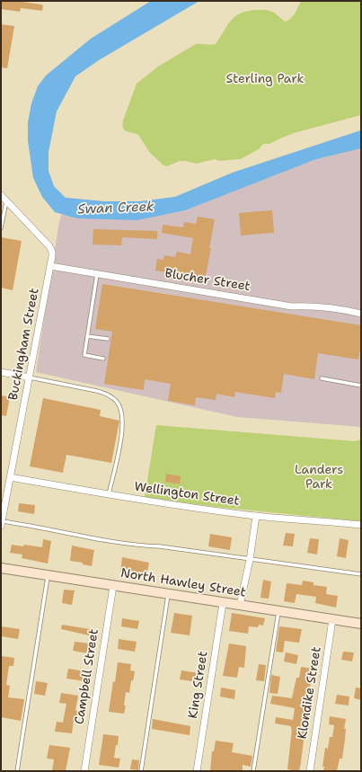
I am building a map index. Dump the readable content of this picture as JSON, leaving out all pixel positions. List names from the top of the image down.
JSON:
{
  "streets": {
    "street": [
      "Blucher Street",
      "Buckingham Street",
      "Wellington Street",
      "North Hawley Street",
      "Campbell Street",
      "King Street",
      "Klondike Street"
    ]
  },
  "crossings": [
    ["Blucher Street", "Buckingham Street"],
    ["Buckingham Street", "Wellington Street"],
    ["North Hawley Street", "Campbell Street"],
    ["North Hawley Street", "King Street"],
    ["North Hawley Street", "Klondike Street"]
  ],
  "water": ["Swan Creek"],
  "parks": ["Sterling Park", "Landers Park"]
}
